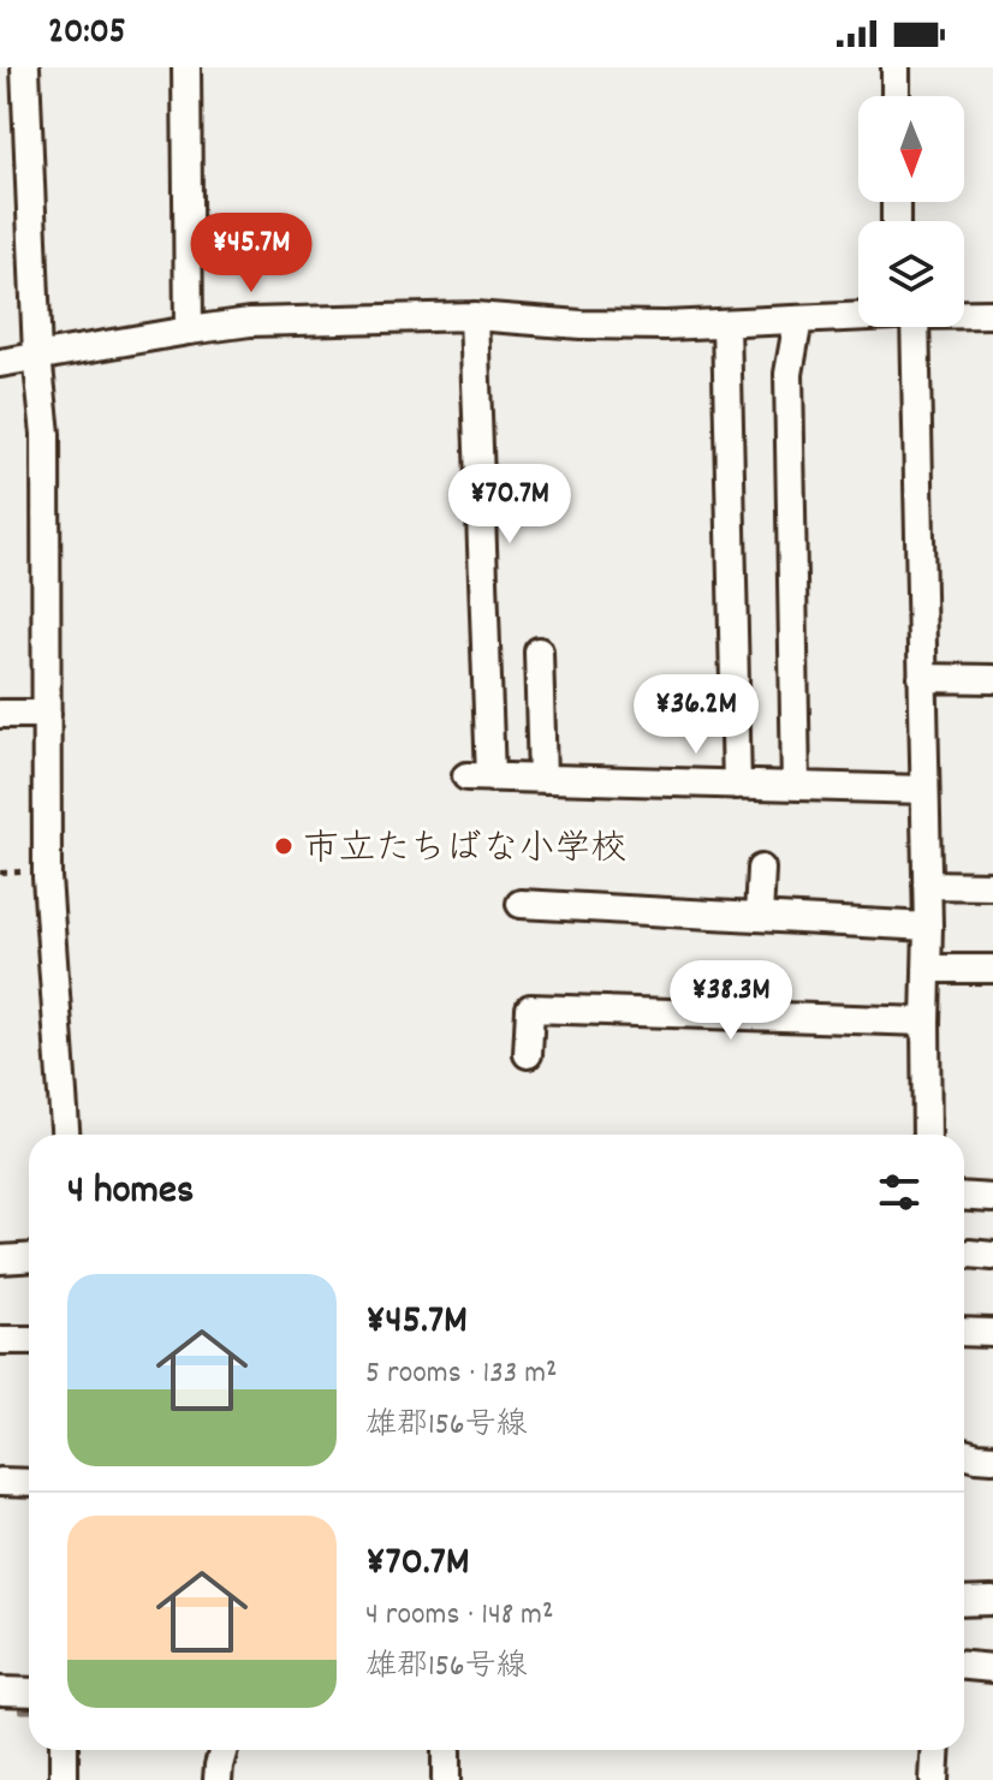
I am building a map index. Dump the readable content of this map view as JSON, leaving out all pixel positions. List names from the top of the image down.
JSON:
{
  "places": ["市立たちばな小学校"],
  "north": "bottom",
  "page": {
    "status": "20:05",
    "price": [
      "¥45.7M",
      "¥70.7M",
      "¥36.2M",
      "¥38.3M"
    ],
    "heading": "4 homes",
    "list": [
      {
        "name": "¥45.7M",
        "note": "5 rooms · 133 m² · 雄郡156号線"
      },
      {
        "name": "¥70.7M",
        "note": "4 rooms · 148 m² · 雄郡156号線"
      }
    ]
  }
}
